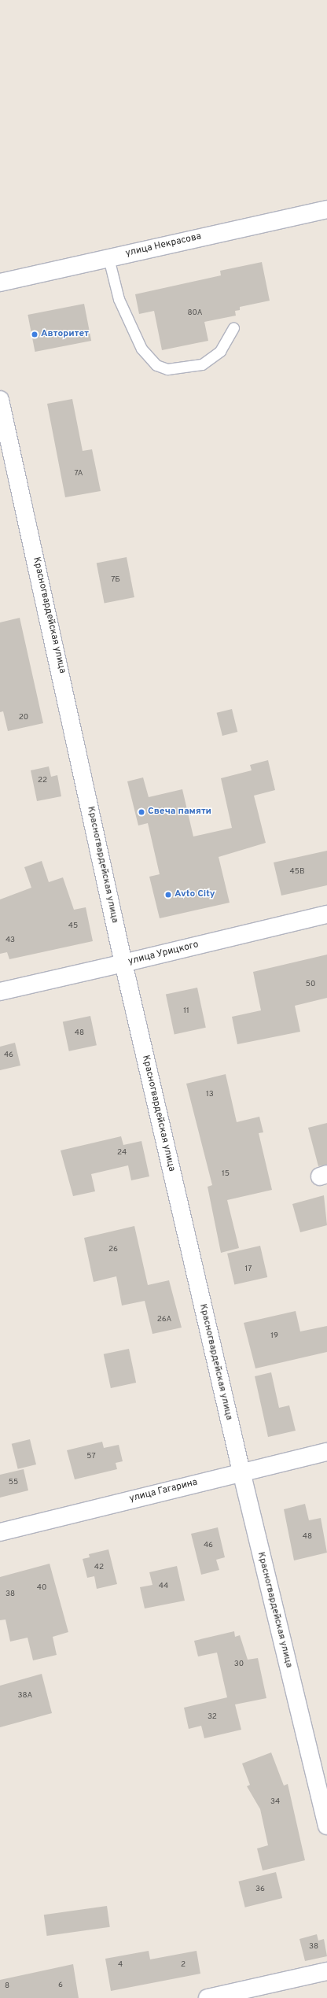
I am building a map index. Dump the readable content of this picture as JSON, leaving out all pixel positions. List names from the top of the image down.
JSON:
{
  "streets": {
    "main road": [
      "улица Некрасова",
      "Красногвардейская улица",
      "улица Урицкого",
      "улица Гагарина"
    ]
  },
  "crossings": [
    ["Красногвардейская улица", "улица Урицкого"],
    ["Красногвардейская улица", "улица Гагарина"]
  ],
  "places": ["Авторитет", "Свеча памяти", "Avto City"],
  "house_numbers": [
    "80А",
    "7А",
    "7Б",
    "20",
    "22",
    "45В",
    "45",
    "43",
    "50",
    "11",
    "48",
    "46",
    "13",
    "24",
    "15",
    "26",
    "17",
    "26А",
    "19",
    "57",
    "55",
    "48",
    "46",
    "42",
    "44",
    "40",
    "38",
    "30",
    "38А",
    "32",
    "34",
    "36",
    "38",
    "4",
    "2",
    "6",
    "8"
  ]
}
